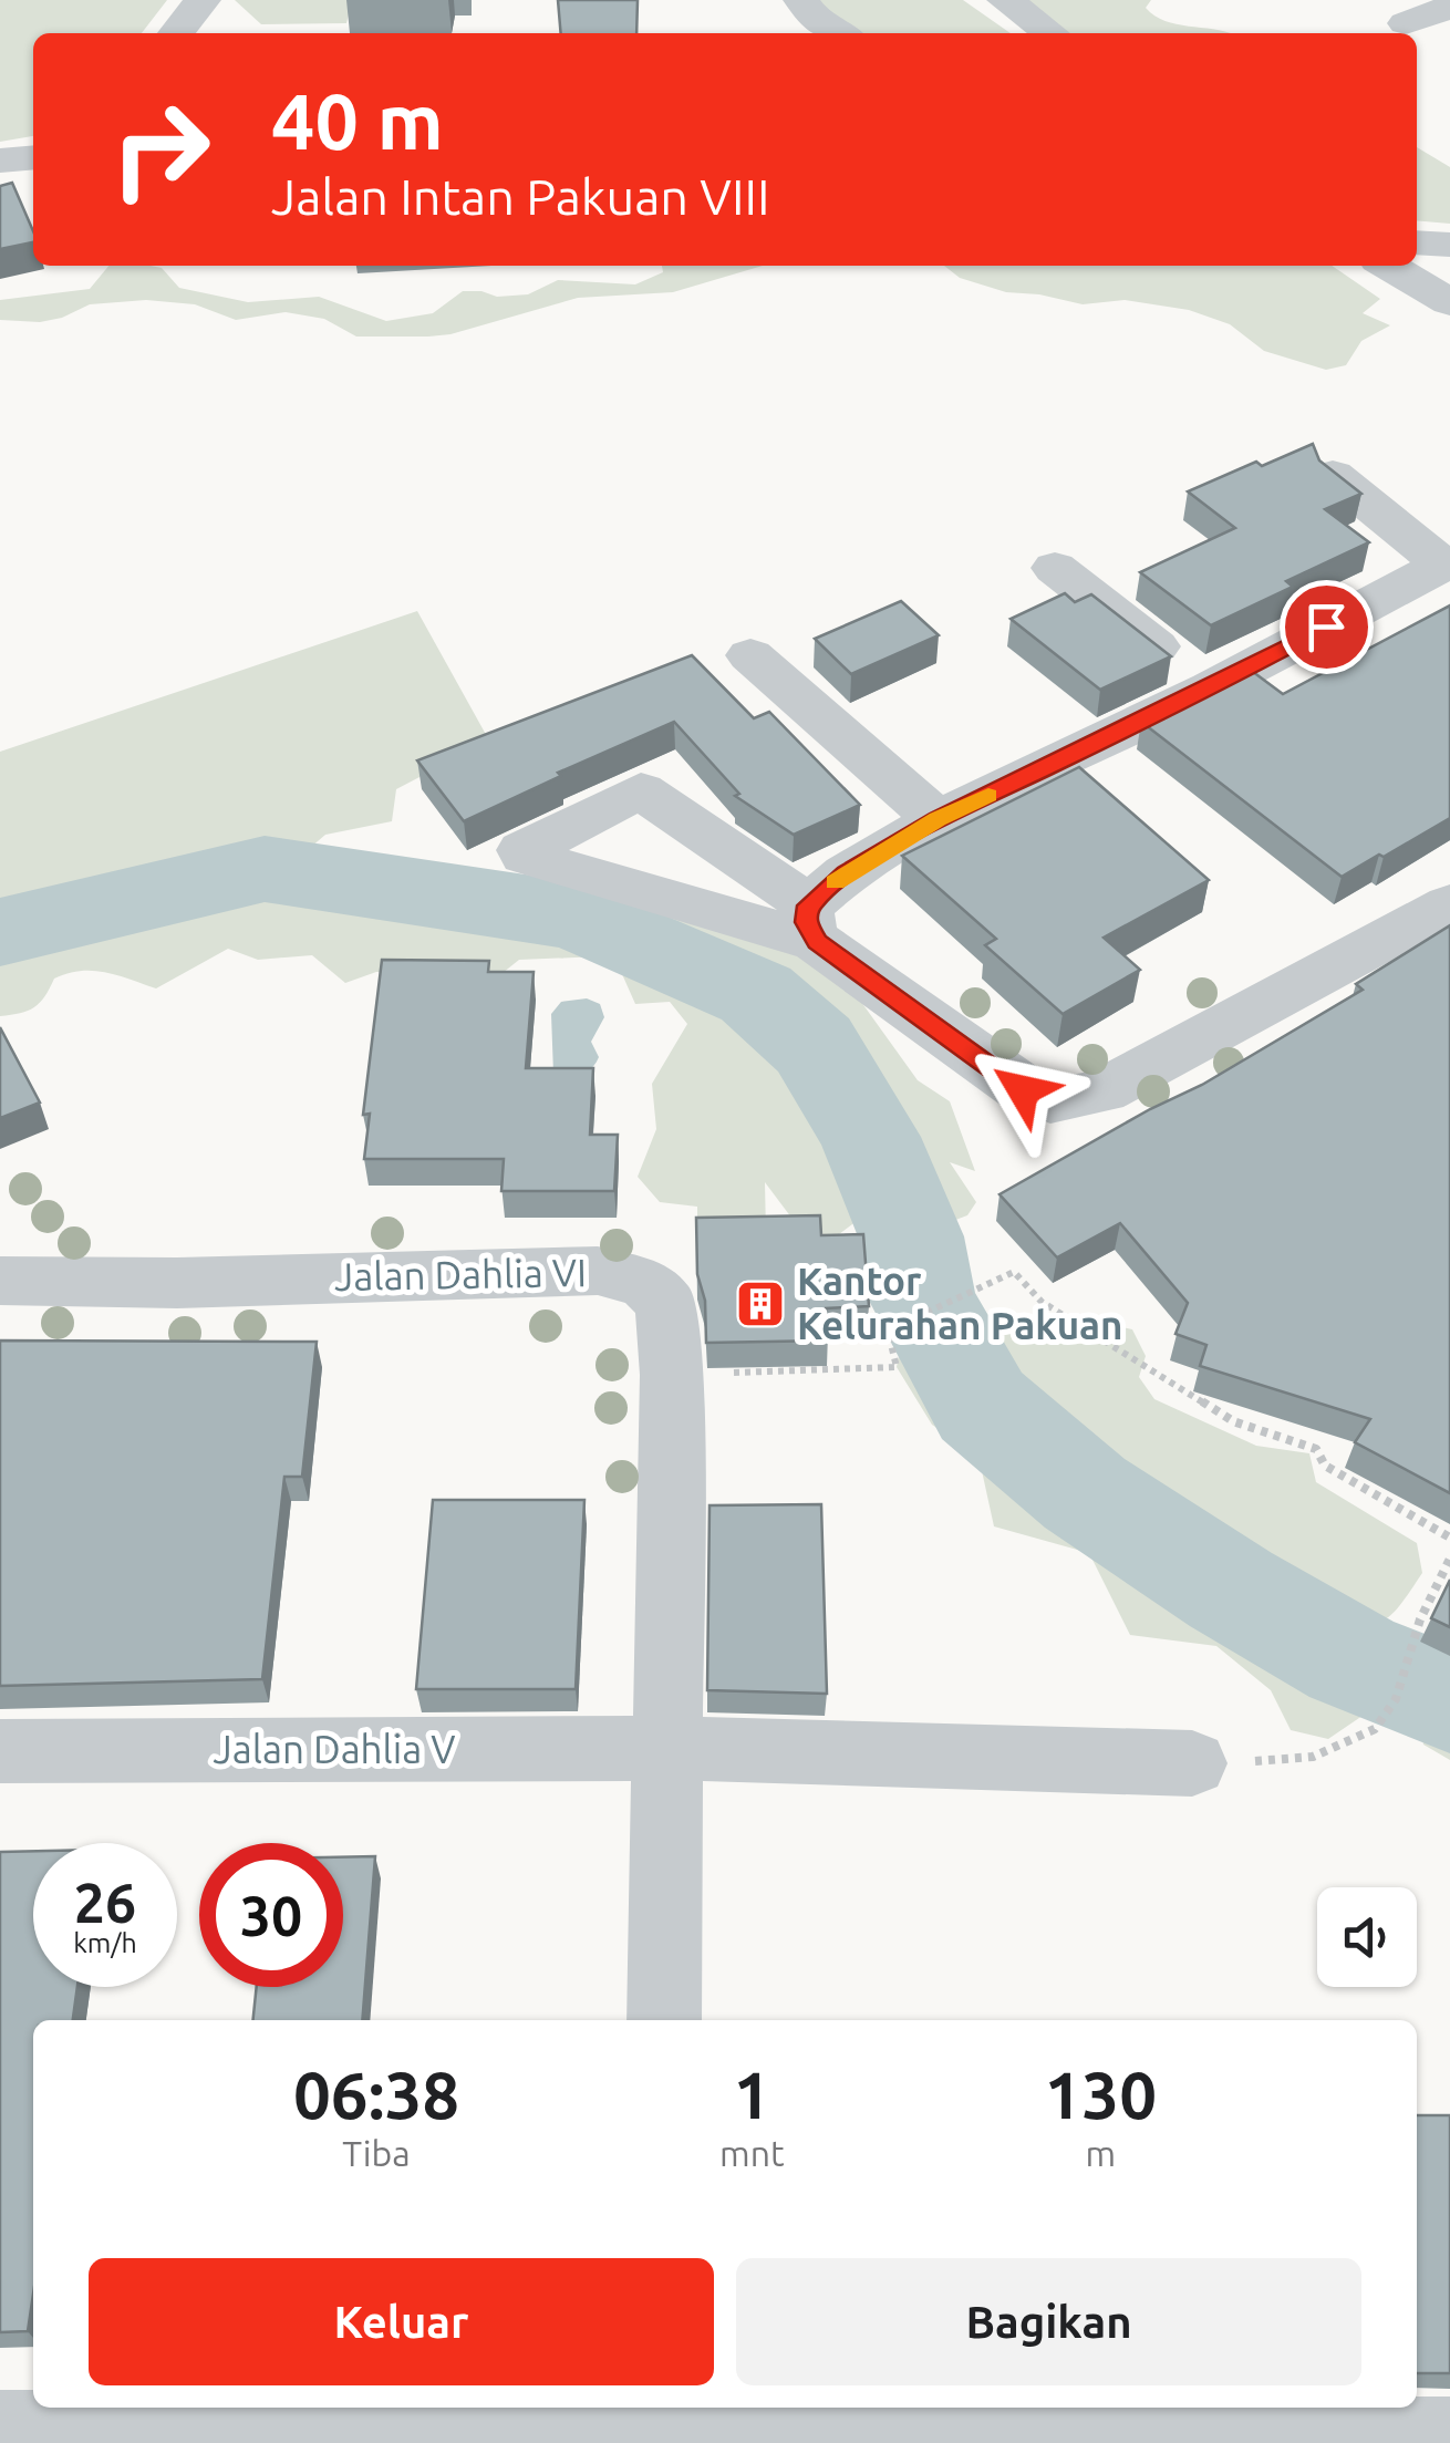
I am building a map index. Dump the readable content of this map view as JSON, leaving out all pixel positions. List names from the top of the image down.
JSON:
{
  "streets": {
    "street": ["Jalan Dahlia VI", "Jalan Dahlia V"]
  },
  "crossings": [
    ["Jalan Dahlia VI", "Jalan Dahlia V"]
  ],
  "places": {
    "building": ["Kantor Kelurahan Pakuan"]
  },
  "page": {
    "turn": ["40 m", "Jalan Intan Pakuan VIII"],
    "speed": "26 km/h",
    "limit": "30",
    "eta": [
      "06:38",
      "Tiba",
      "1",
      "mnt",
      "130",
      "m"
    ],
    "buttons": ["Keluar", "Bagikan"]
  }
}
